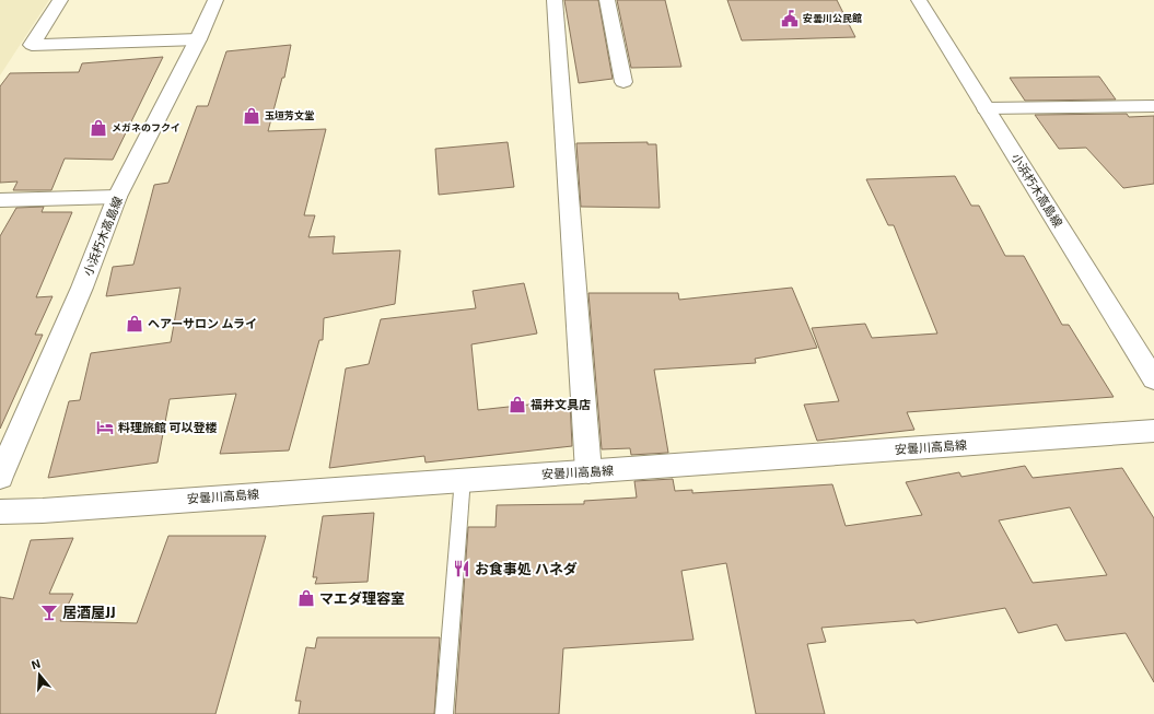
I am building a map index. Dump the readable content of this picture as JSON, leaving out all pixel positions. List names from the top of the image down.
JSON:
{
  "streets": {
    "main road": ["小浜朽木高島線", "安曇川高島線"]
  },
  "places": {
    "public building": ["安曇川公民館"],
    "shop": [
      "玉垣芳文堂",
      "メガネのフクイ",
      "ヘアーサロン ムライ",
      "福井文具店",
      "マエダ理容室"
    ],
    "hotel": ["料理旅館 可以登楼"],
    "restaurant": ["お食事処 ハネダ"],
    "bar": ["居酒屋JJ"]
  },
  "north": "top"
}
